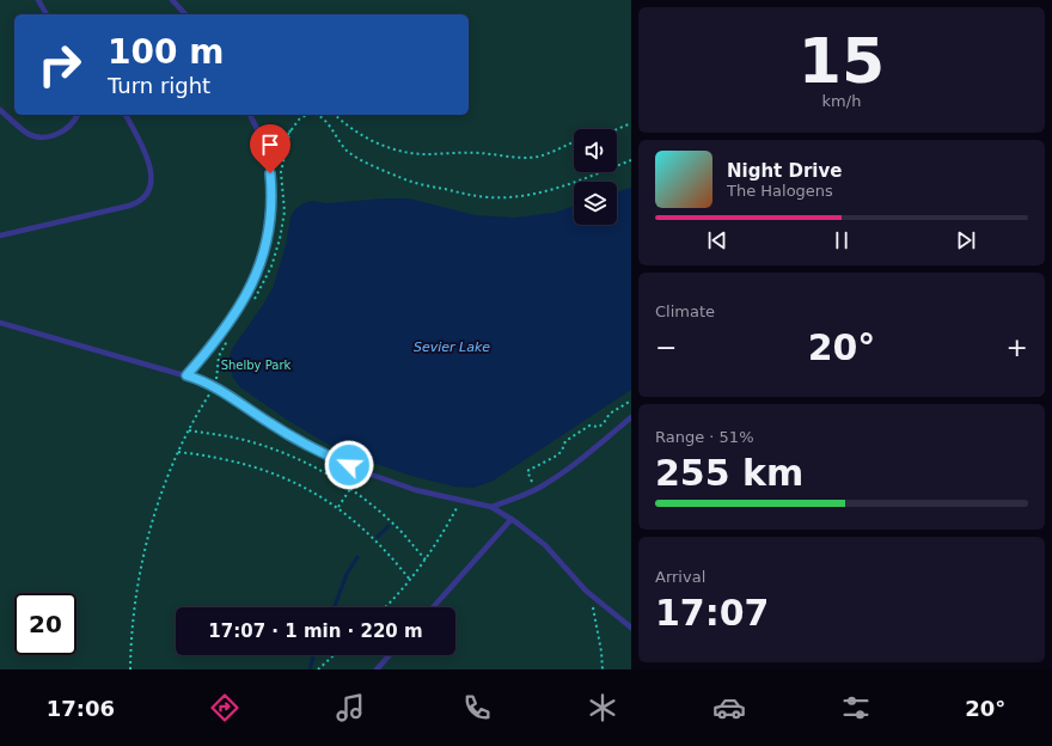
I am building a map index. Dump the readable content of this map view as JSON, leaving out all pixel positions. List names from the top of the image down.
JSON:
{
  "water": ["Sevier Lake"],
  "parks": ["Shelby Park"],
  "page": {
    "tile": [
      ["15", "km/h"],
      "Climate",
      ["Range · 51%", "255 km"],
      ["Arrival", "17:07"]
    ],
    "turn": ["100 m", "Turn right"],
    "song": ["Night Drive", "The Halogens"],
    "heat": ["−", "20°", "+"],
    "limit": "20",
    "trip": "17:07 · 1 min · 220 m",
    "tabs": ["17:06", "20°"]
  }
}
